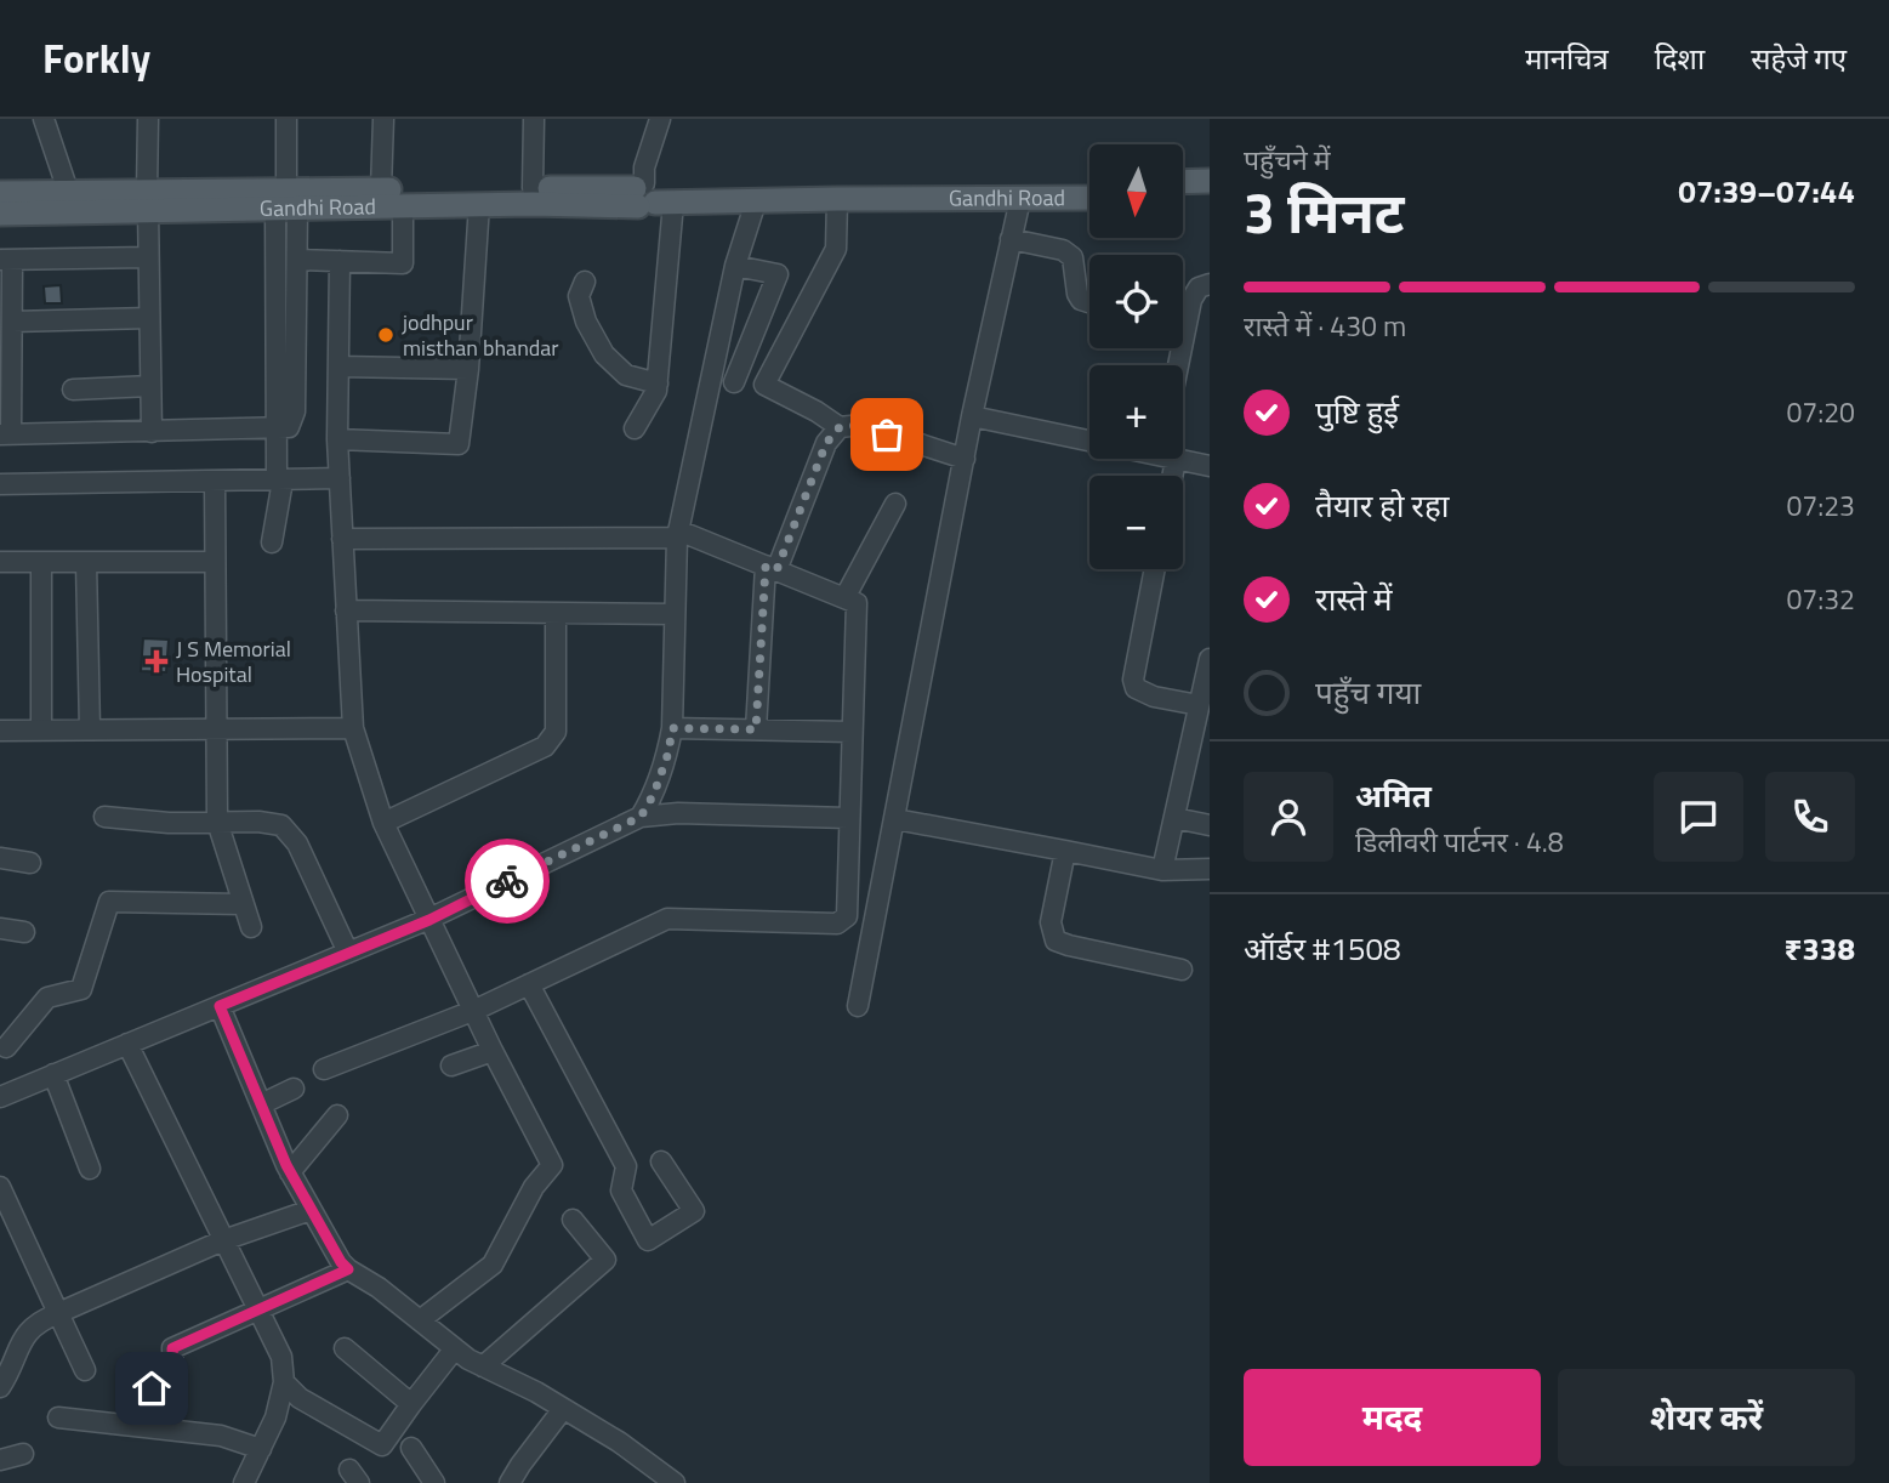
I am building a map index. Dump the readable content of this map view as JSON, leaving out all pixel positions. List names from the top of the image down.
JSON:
{
  "streets": {
    "main road": ["Gandhi Road"]
  },
  "places": {
    "other": ["jodhpur misthan bhandar"],
    "health": ["J S Memorial Hospital"]
  },
  "north": "bottom",
  "page": {
    "header": "Forkly",
    "nav": ["मानचित्र", "दिशा", "सहेजे गए"],
    "heading": ["3 मिनट", "पहुँचने में", "07:39–07:44"],
    "panel": [
      "अमित",
      "डिलीवरी पार्टनर · 4.8",
      "ऑर्डर #1508",
      "₹338"
    ],
    "map_buttons": ["+", "−"],
    "bar": "रास्ते में · 430 m",
    "list": [
      ["पुष्टि हुई", "07:20"],
      ["तैयार हो रहा", "07:23"],
      ["रास्ते में", "07:32"],
      "पहुँच गया"
    ],
    "buttons": ["मदद", "शेयर करें"]
  }
}
